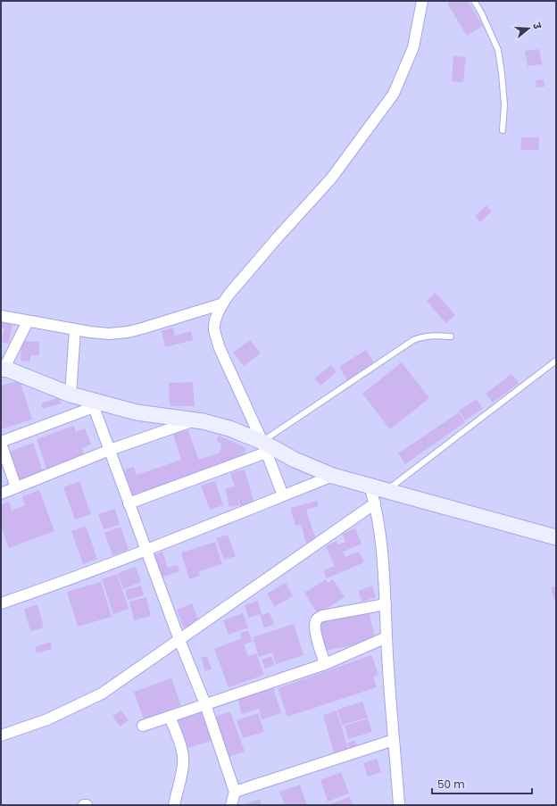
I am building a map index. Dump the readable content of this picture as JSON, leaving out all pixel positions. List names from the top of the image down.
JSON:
{
  "scale_bar": "50 m",
  "north": "right"
}
